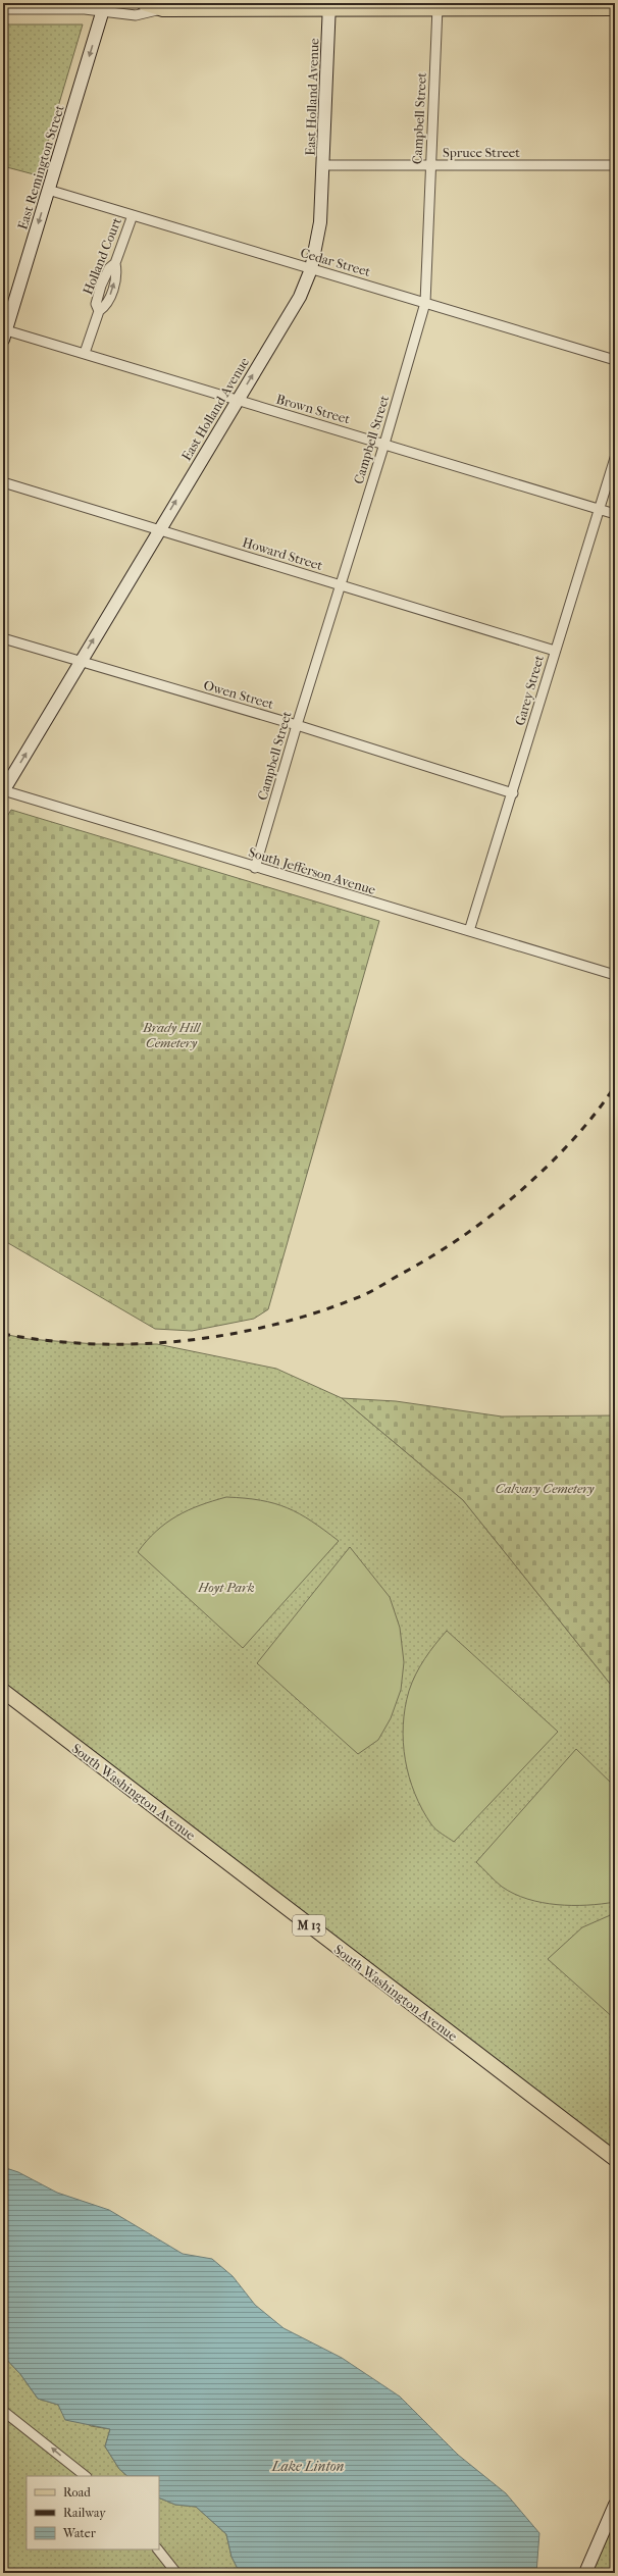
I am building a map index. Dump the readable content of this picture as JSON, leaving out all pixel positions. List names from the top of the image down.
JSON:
{
  "streets": {
    "main road": [
      "East Holland Avenue",
      "East Remington Street",
      "South Washington Avenue",
      "M 13"
    ],
    "street": [
      "Campbell Street",
      "Spruce Street",
      "Holland Court",
      "Cedar Street",
      "Brown Street",
      "Howard Street",
      "Garey Street",
      "Owen Street",
      "South Jefferson Avenue"
    ]
  },
  "crossings": [
    ["East Holland Avenue", "Spruce Street"],
    ["East Holland Avenue", "Cedar Street"],
    ["East Holland Avenue", "Brown Street"],
    ["East Holland Avenue", "Howard Street"],
    ["East Holland Avenue", "Owen Street"],
    ["East Holland Avenue", "South Jefferson Avenue"],
    ["Campbell Street", "Spruce Street"],
    ["Campbell Street", "Cedar Street"],
    ["Campbell Street", "Brown Street"],
    ["Campbell Street", "Howard Street"],
    ["Campbell Street", "Owen Street"],
    ["Campbell Street", "South Jefferson Avenue"],
    ["East Remington Street", "Cedar Street"],
    ["East Remington Street", "Brown Street"],
    ["Holland Court", "Cedar Street"],
    ["Holland Court", "Brown Street"],
    ["Brown Street", "Garey Street"],
    ["Howard Street", "Garey Street"],
    ["Garey Street", "Owen Street"],
    ["Garey Street", "South Jefferson Avenue"]
  ],
  "one_way": ["East Holland Avenue", "East Remington Street"],
  "water": ["Lake Linton"],
  "parks": ["Brady Hill Cemetery", "Calvary Cemetery", "Hoyt Park"],
  "legend": ["Road", "Railway", "Water"]
}
